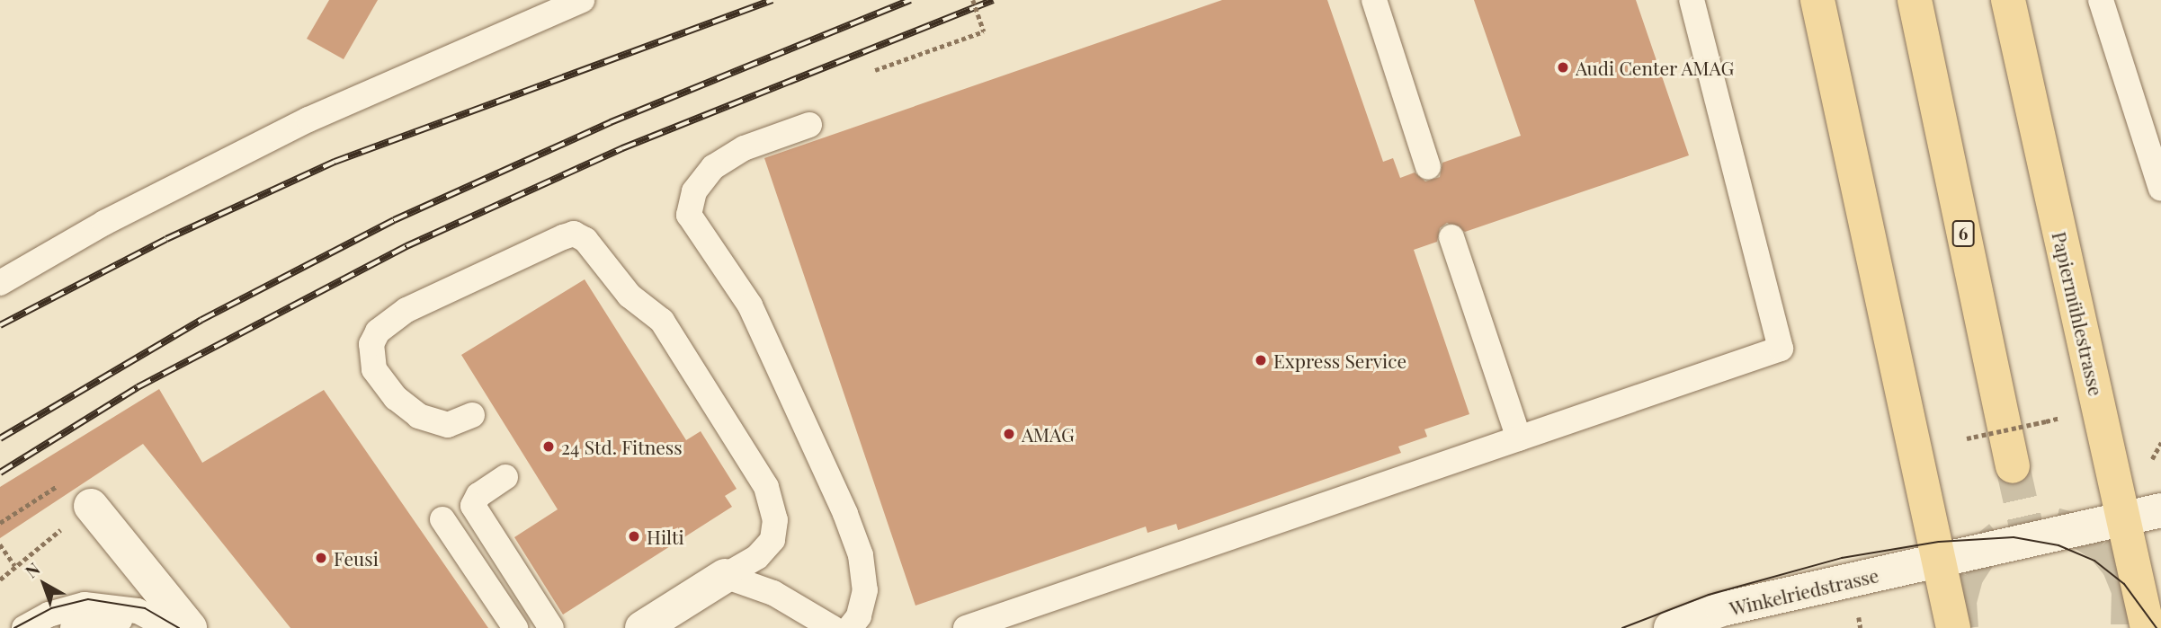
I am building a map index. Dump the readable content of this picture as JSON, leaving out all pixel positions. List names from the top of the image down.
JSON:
{
  "streets": {
    "main road": ["6", "Papiermühlestrasse", "Winkelriedstrasse"]
  },
  "crossings": [
    ["Papiermühlestrasse", "Winkelriedstrasse"]
  ],
  "places": [
    "Audi Center AMAG",
    "Express Service",
    "AMAG",
    "24 Std. Fitness",
    "Hilti",
    "Feusi"
  ],
  "north": "top left"
}
